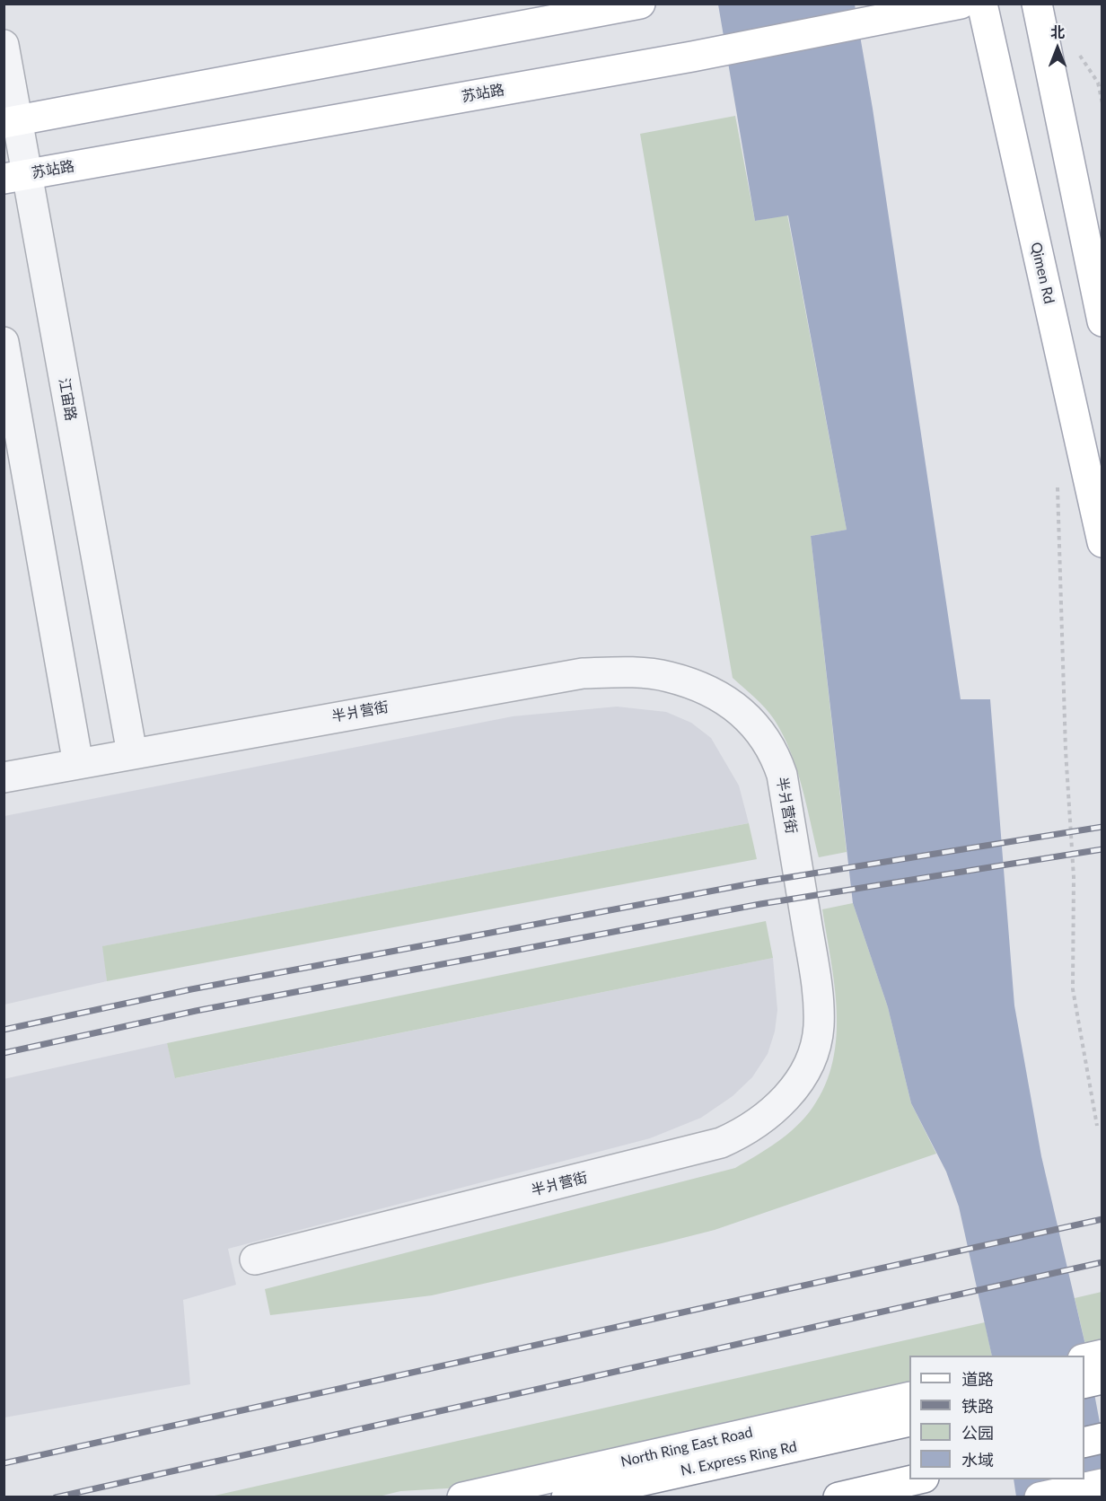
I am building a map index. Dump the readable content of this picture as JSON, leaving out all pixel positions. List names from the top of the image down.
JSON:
{
  "streets": {
    "main road": [
      "苏站路",
      "Qimen Rd",
      "North Ring East Road",
      "N. Express Ring Rd"
    ],
    "street": ["江宙路", "半爿营街"]
  },
  "crossings": [
    ["苏站路", "江宙路"],
    ["江宙路", "半爿营街"]
  ],
  "legend": [
    "道路",
    "铁路",
    "公园",
    "水域"
  ],
  "north": "top"
}
